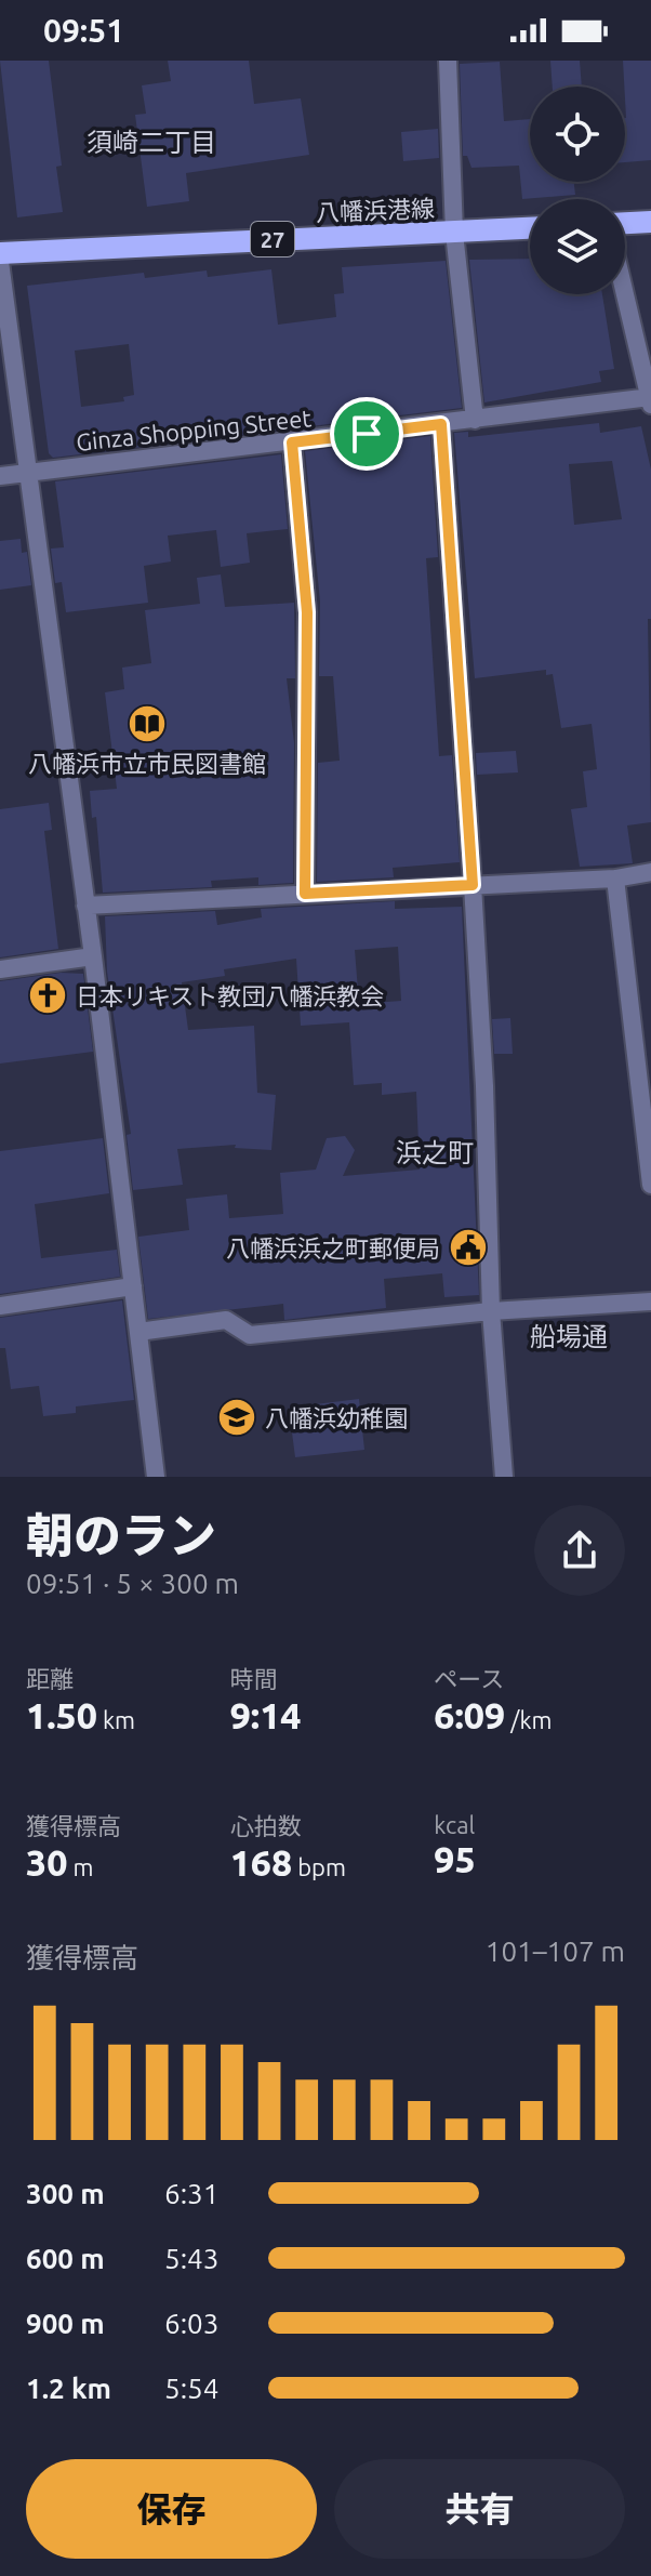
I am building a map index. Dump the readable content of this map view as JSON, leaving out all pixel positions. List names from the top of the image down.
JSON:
{
  "streets": {
    "main road": ["八幡浜港線", "27"],
    "street": ["Ginza Shopping Street"]
  },
  "districts": ["須崎二丁目", "浜之町", "船場通"],
  "places": {
    "library": ["八幡浜市立市民図書館"],
    "church": ["日本リキスト教団八幡浜教会"],
    "public building": ["八幡浜浜之町郵便局"],
    "school or university": ["八幡浜幼稚園"]
  },
  "page": {
    "status": "09:51",
    "heading": ["朝のラン", "09:51 · 5 × 300 m"],
    "stats": [
      ["距離", "1.50 km"],
      ["時間", "9:14"],
      ["ペース", "6:09 /km"],
      ["獲得標高", "30 m"],
      ["心拍数", "168 bpm"],
      ["kcal", "95"]
    ],
    "chart": ["獲得標高", "101–107 m"],
    "list": [
      {
        "name": "300 m",
        "note": "6:31"
      },
      {
        "name": "600 m",
        "note": "5:43"
      },
      {
        "name": "900 m",
        "note": "6:03"
      },
      {
        "name": "1.2 km",
        "note": "5:54"
      }
    ],
    "buttons": ["保存", "共有"]
  }
}
